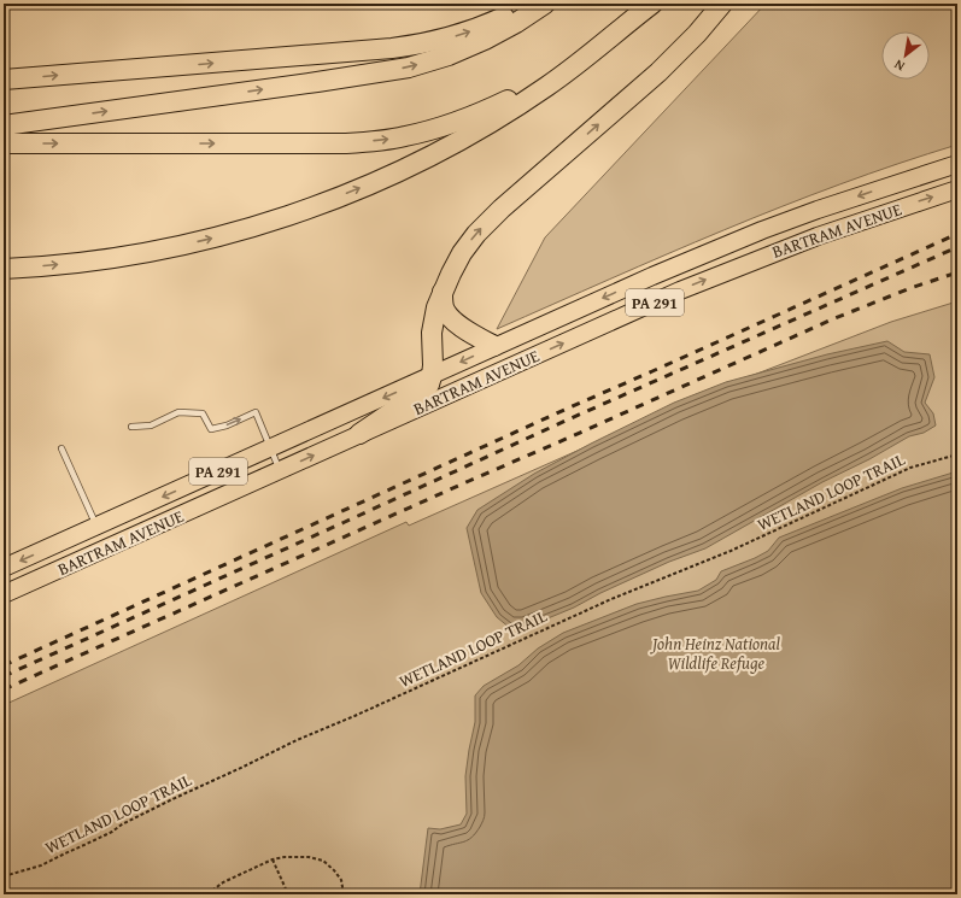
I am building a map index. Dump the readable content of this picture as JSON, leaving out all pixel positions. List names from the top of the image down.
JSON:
{
  "streets": {
    "main road": ["BARTRAM AVENUE", "PA 291"],
    "path": ["WETLAND LOOP TRAIL"]
  },
  "parks": ["John Heinz National Wildlife Refuge"],
  "north": "bottom left"
}
